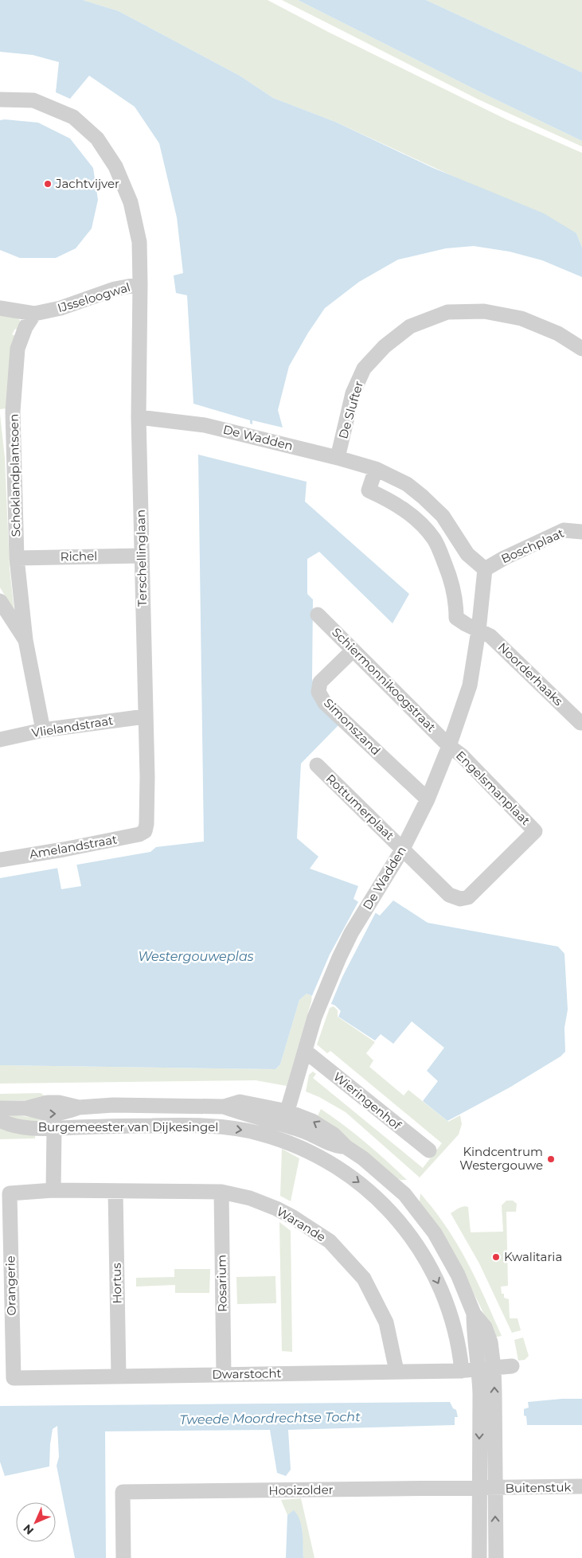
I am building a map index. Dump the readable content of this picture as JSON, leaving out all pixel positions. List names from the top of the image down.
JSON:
{
  "streets": {
    "street": [
      "IJsseloogwal",
      "De Slufter",
      "De Wadden",
      "Schoklandplantsoen",
      "Boschplaat",
      "Richel",
      "Terschellinglaan",
      "Noorderhaaks",
      "Schiermonnikoogstraat",
      "Vlielandstraat",
      "Simonszand",
      "Engelsmanplaat",
      "Rottumerplaat",
      "Amelandstraat",
      "Wieringenhof",
      "Burgemeester van Dijkesingel",
      "Warande",
      "Hortus",
      "Rosarium",
      "Orangerie",
      "Dwarstocht",
      "Buitenstuk",
      "Hooizolder"
    ]
  },
  "crossings": [
    ["IJsseloogwal", "Schoklandplantsoen"],
    ["IJsseloogwal", "Terschellinglaan"],
    ["De Slufter", "De Wadden"],
    ["De Wadden", "Boschplaat"],
    ["De Wadden", "Terschellinglaan"],
    ["De Wadden", "Noorderhaaks"],
    ["De Wadden", "Schiermonnikoogstraat"],
    ["De Wadden", "Simonszand"],
    ["De Wadden", "Engelsmanplaat"],
    ["De Wadden", "Rottumerplaat"],
    ["De Wadden", "Wieringenhof"],
    ["De Wadden", "Burgemeester van Dijkesingel"],
    ["Schoklandplantsoen", "Richel"],
    ["Schoklandplantsoen", "Vlielandstraat"],
    ["Richel", "Terschellinglaan"],
    ["Terschellinglaan", "Vlielandstraat"],
    ["Terschellinglaan", "Amelandstraat"],
    ["Schiermonnikoogstraat", "Simonszand"],
    ["Schiermonnikoogstraat", "Engelsmanplaat"],
    ["Engelsmanplaat", "Rottumerplaat"],
    ["Burgemeester van Dijkesingel", "Dwarstocht"],
    ["Burgemeester van Dijkesingel", "Buitenstuk"],
    ["Burgemeester van Dijkesingel", "Hooizolder"],
    ["Warande", "Hortus"],
    ["Warande", "Rosarium"],
    ["Warande", "Orangerie"],
    ["Warande", "Dwarstocht"],
    ["Hortus", "Dwarstocht"],
    ["Rosarium", "Dwarstocht"],
    ["Orangerie", "Dwarstocht"],
    ["Buitenstuk", "Hooizolder"]
  ],
  "water": ["Westergouweplas", "Tweede Moordrechtse Tocht"],
  "places": ["Jachtvijver", "Kindcentrum Westergouwe", "Kwalitaria"],
  "north": "bottom left"
}
